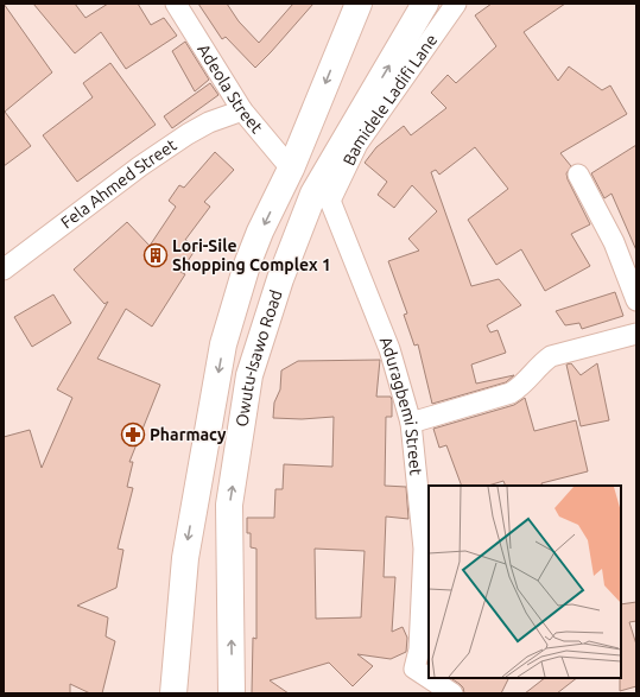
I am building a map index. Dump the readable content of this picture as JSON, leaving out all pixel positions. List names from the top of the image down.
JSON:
{
  "streets": {
    "street": [
      "Adeola Street",
      "Bamidele Ladifi Lane",
      "Fela Ahmed Street",
      "Owutu-Isawo Road",
      "Aduragbemi Street"
    ]
  },
  "crossings": [
    ["Adeola Street", "Fela Ahmed Street"],
    ["Adeola Street", "Owutu-Isawo Road"],
    ["Bamidele Ladifi Lane", "Owutu-Isawo Road"],
    ["Bamidele Ladifi Lane", "Aduragbemi Street"],
    ["Owutu-Isawo Road", "Aduragbemi Street"]
  ],
  "places": {
    "building": ["Lori-Sile Shopping Complex 1"],
    "pharmacy": ["Pharmacy"]
  }
}
